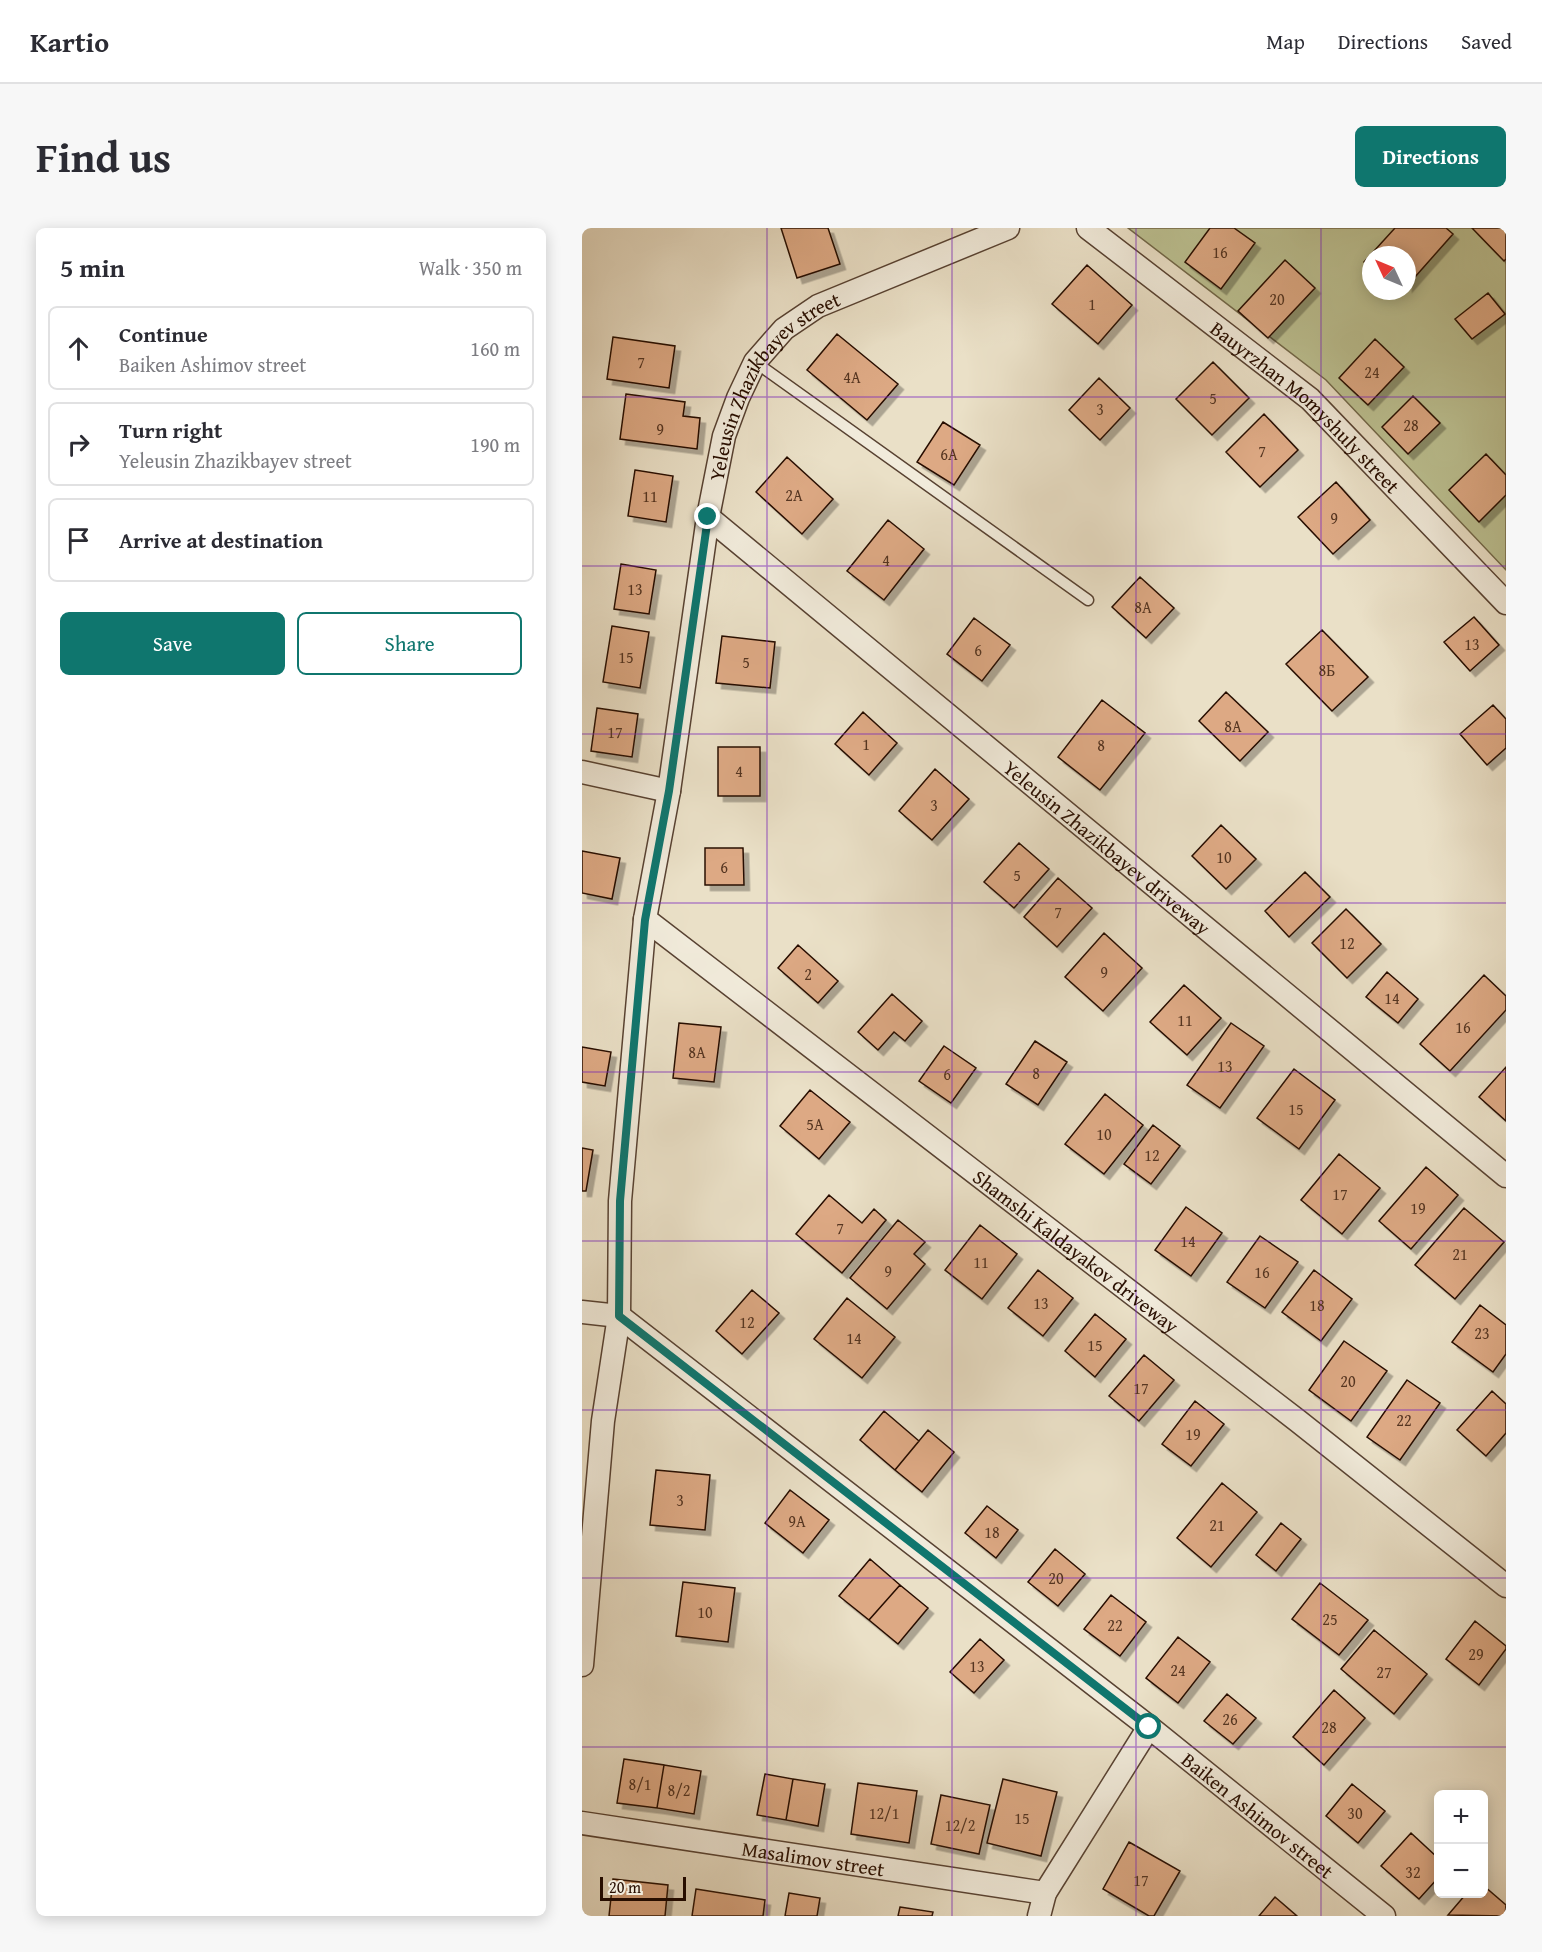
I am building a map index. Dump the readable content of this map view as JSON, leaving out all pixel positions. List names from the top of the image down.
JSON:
{
  "streets": {
    "street": [
      "Yeleusin Zhazikbayev street",
      "Bauyrzhan Momyshuly street",
      "Yeleusin Zhazikbayev driveway",
      "Shamshi Kaldayakov driveway",
      "Baiken Ashimov street",
      "Masalimov street"
    ]
  },
  "crossings": [
    ["Yeleusin Zhazikbayev street", "Yeleusin Zhazikbayev driveway"],
    ["Yeleusin Zhazikbayev street", "Shamshi Kaldayakov driveway"],
    ["Yeleusin Zhazikbayev street", "Baiken Ashimov street"]
  ],
  "house_numbers": [
    "16",
    "20",
    "1",
    "7",
    "24",
    "4А",
    "5",
    "3",
    "28",
    "9",
    "7",
    "6А",
    "2А",
    "11",
    "9",
    "4",
    "13",
    "8А",
    "13",
    "6",
    "15",
    "5",
    "8Б",
    "8А",
    "17",
    "1",
    "8",
    "4",
    "3",
    "10",
    "6",
    "5",
    "7",
    "12",
    "9",
    "2",
    "14",
    "11",
    "16",
    "8А",
    "13",
    "8",
    "6",
    "15",
    "5А",
    "10",
    "12",
    "17",
    "19",
    "7",
    "14",
    "21",
    "11",
    "9",
    "16",
    "13",
    "18",
    "12",
    "23",
    "14",
    "15",
    "20",
    "17",
    "22",
    "19",
    "3",
    "9А",
    "21",
    "18",
    "20",
    "10",
    "25",
    "22",
    "29",
    "13",
    "24",
    "27",
    "26",
    "28",
    "8/1",
    "8/2",
    "12/1",
    "30",
    "15",
    "12/2",
    "32",
    "17"
  ],
  "scale_bar": "20 m",
  "north": "top left",
  "page": {
    "header": "Kartio",
    "nav": ["Map", "Directions", "Saved"],
    "title": "Find us",
    "buttons": [
      "Directions",
      ["Save", "Share"]
    ],
    "heading": ["5 min", "Walk · 350 m"],
    "list": [
      ["Continue", "Baiken Ashimov street", "160 m"],
      ["Turn right", "Yeleusin Zhazikbayev street", "190 m"],
      "Arrive at destination"
    ],
    "map_buttons": ["+", "−"],
    "scale": "20 m"
  }
}
